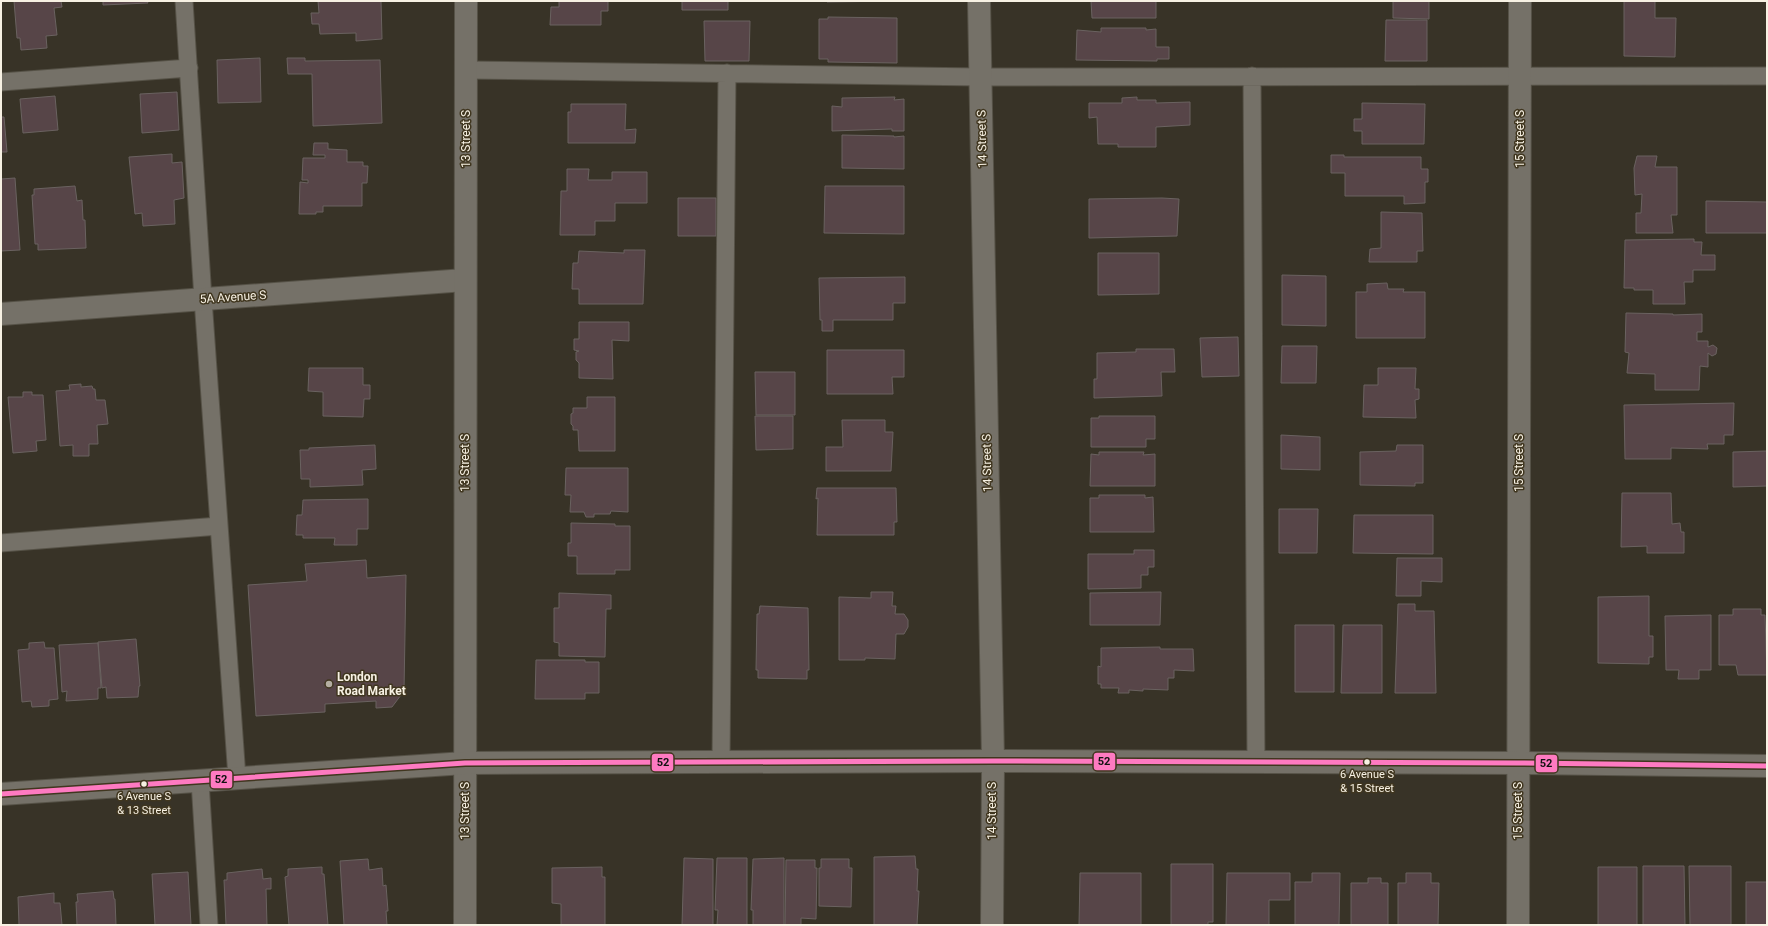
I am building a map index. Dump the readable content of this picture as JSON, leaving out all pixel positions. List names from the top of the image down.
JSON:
{
  "streets": {
    "street": [
      "13 Street S",
      "14 Street S",
      "15 Street S",
      "5A Avenue S"
    ]
  },
  "crossings": [
    ["13 Street S", "5A Avenue S"]
  ],
  "places": ["London Road Market", "6 Avenue S & 15 Street", "6 Avenue S & 13 Street"],
  "lines": ["transit line 52"]
}
